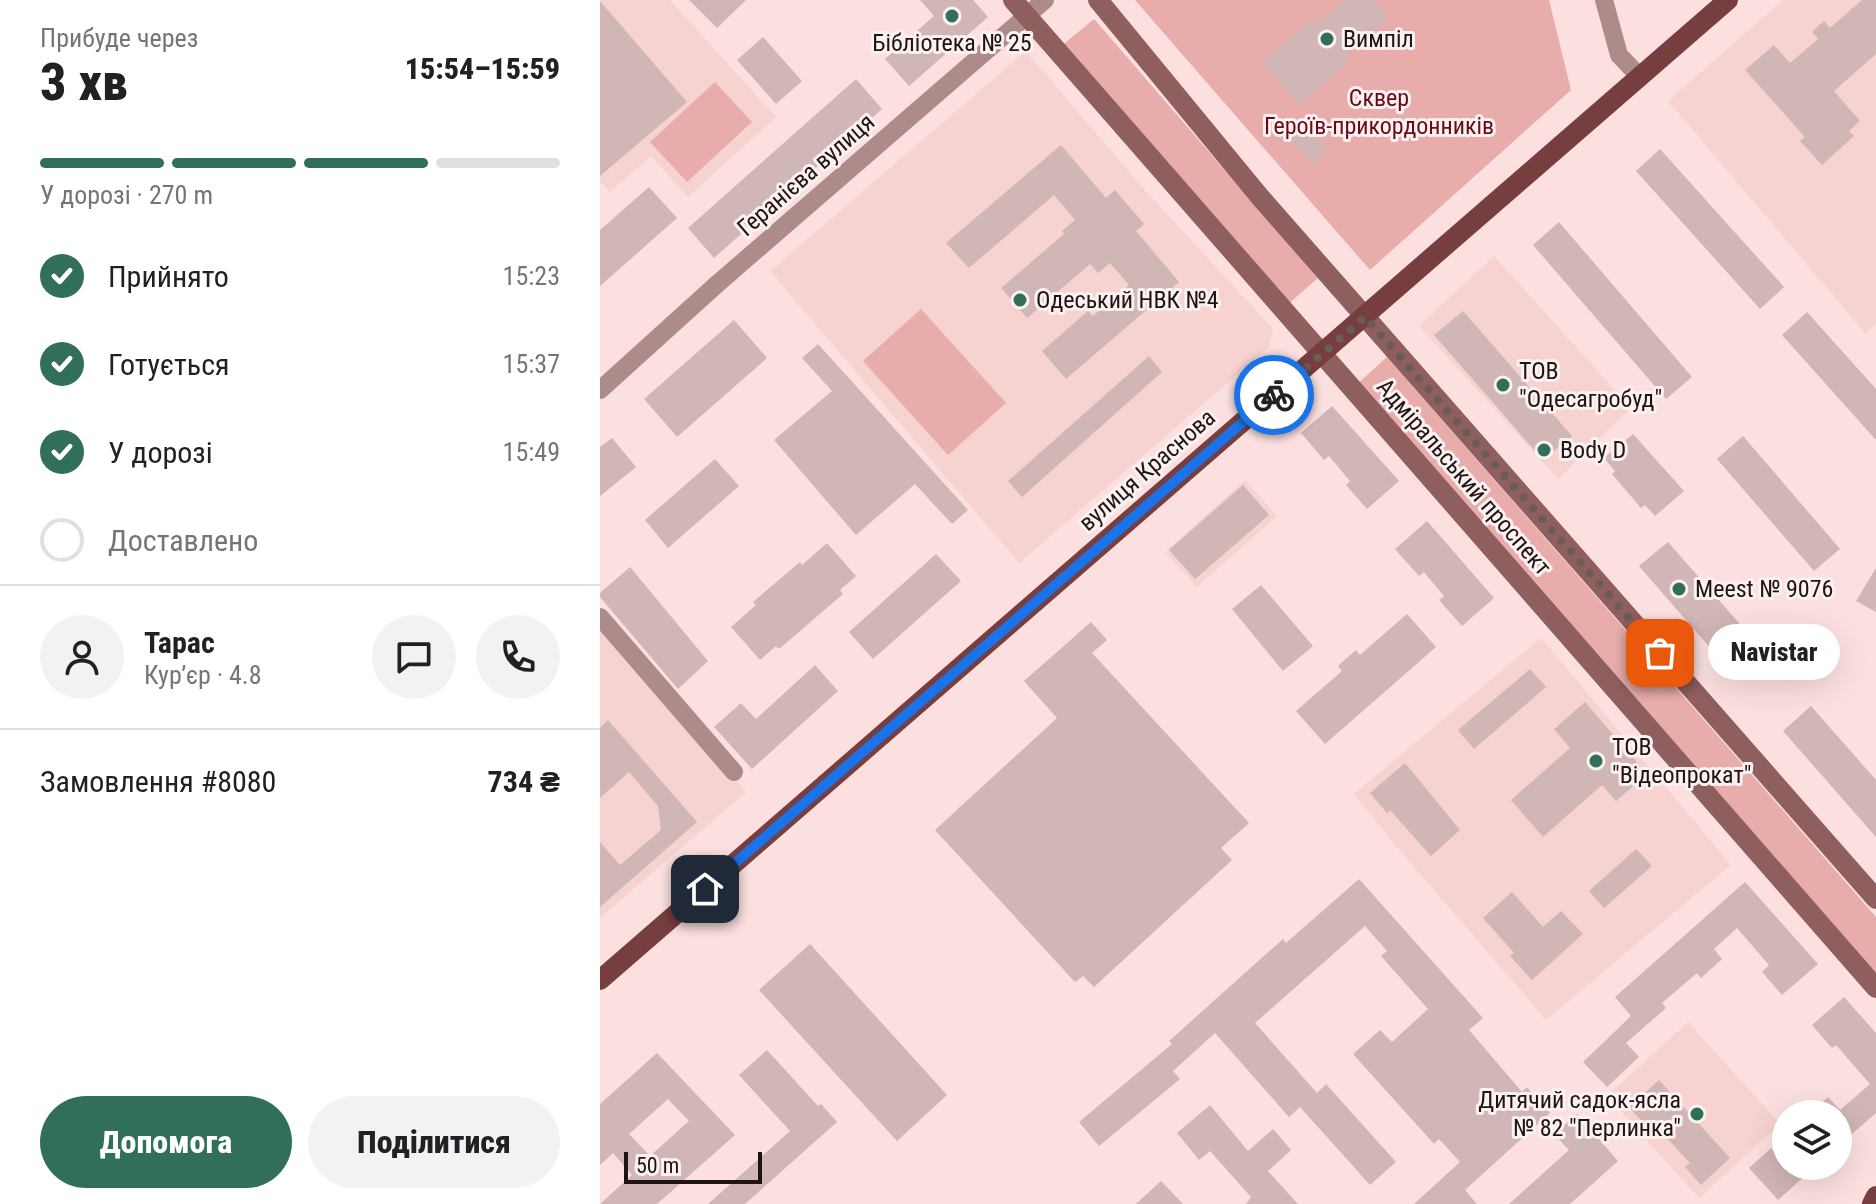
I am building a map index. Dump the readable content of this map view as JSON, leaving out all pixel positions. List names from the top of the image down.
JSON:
{
  "streets": {
    "main road": ["вулиця Краснова", "Адміральський проспект"],
    "street": ["Геранієва вулиця"]
  },
  "crossings": [
    ["Геранієва вулиця", "Адміральський проспект"],
    ["вулиця Краснова", "Адміральський проспект"]
  ],
  "parks": ["Сквер Героїв-прикордонників"],
  "places": [
    "Бібліотека № 25",
    "Вимпіл",
    "Одеський НВК №4",
    "ТОВ \"Одесагробуд\"",
    "Body D",
    "Meest № 9076",
    "Navistar",
    "ТОВ \"Відеопрокат\"",
    "Дитячий садок-ясла № 82 \"Перлинка\""
  ],
  "scale_bar": "50 m",
  "page": {
    "heading": ["3 хв", "Прибуде через", "15:54–15:59"],
    "panel": [
      "Тарас",
      "Кур’єр · 4.8",
      "Замовлення #8080",
      "734 ₴"
    ],
    "bar": "У дорозі · 270 m",
    "list": [
      ["Прийнято", "15:23"],
      ["Готується", "15:37"],
      ["У дорозі", "15:49"],
      "Доставлено"
    ],
    "bubble": "Navistar",
    "buttons": ["Допомога", "Поділитися"],
    "scale": "50 m"
  }
}
